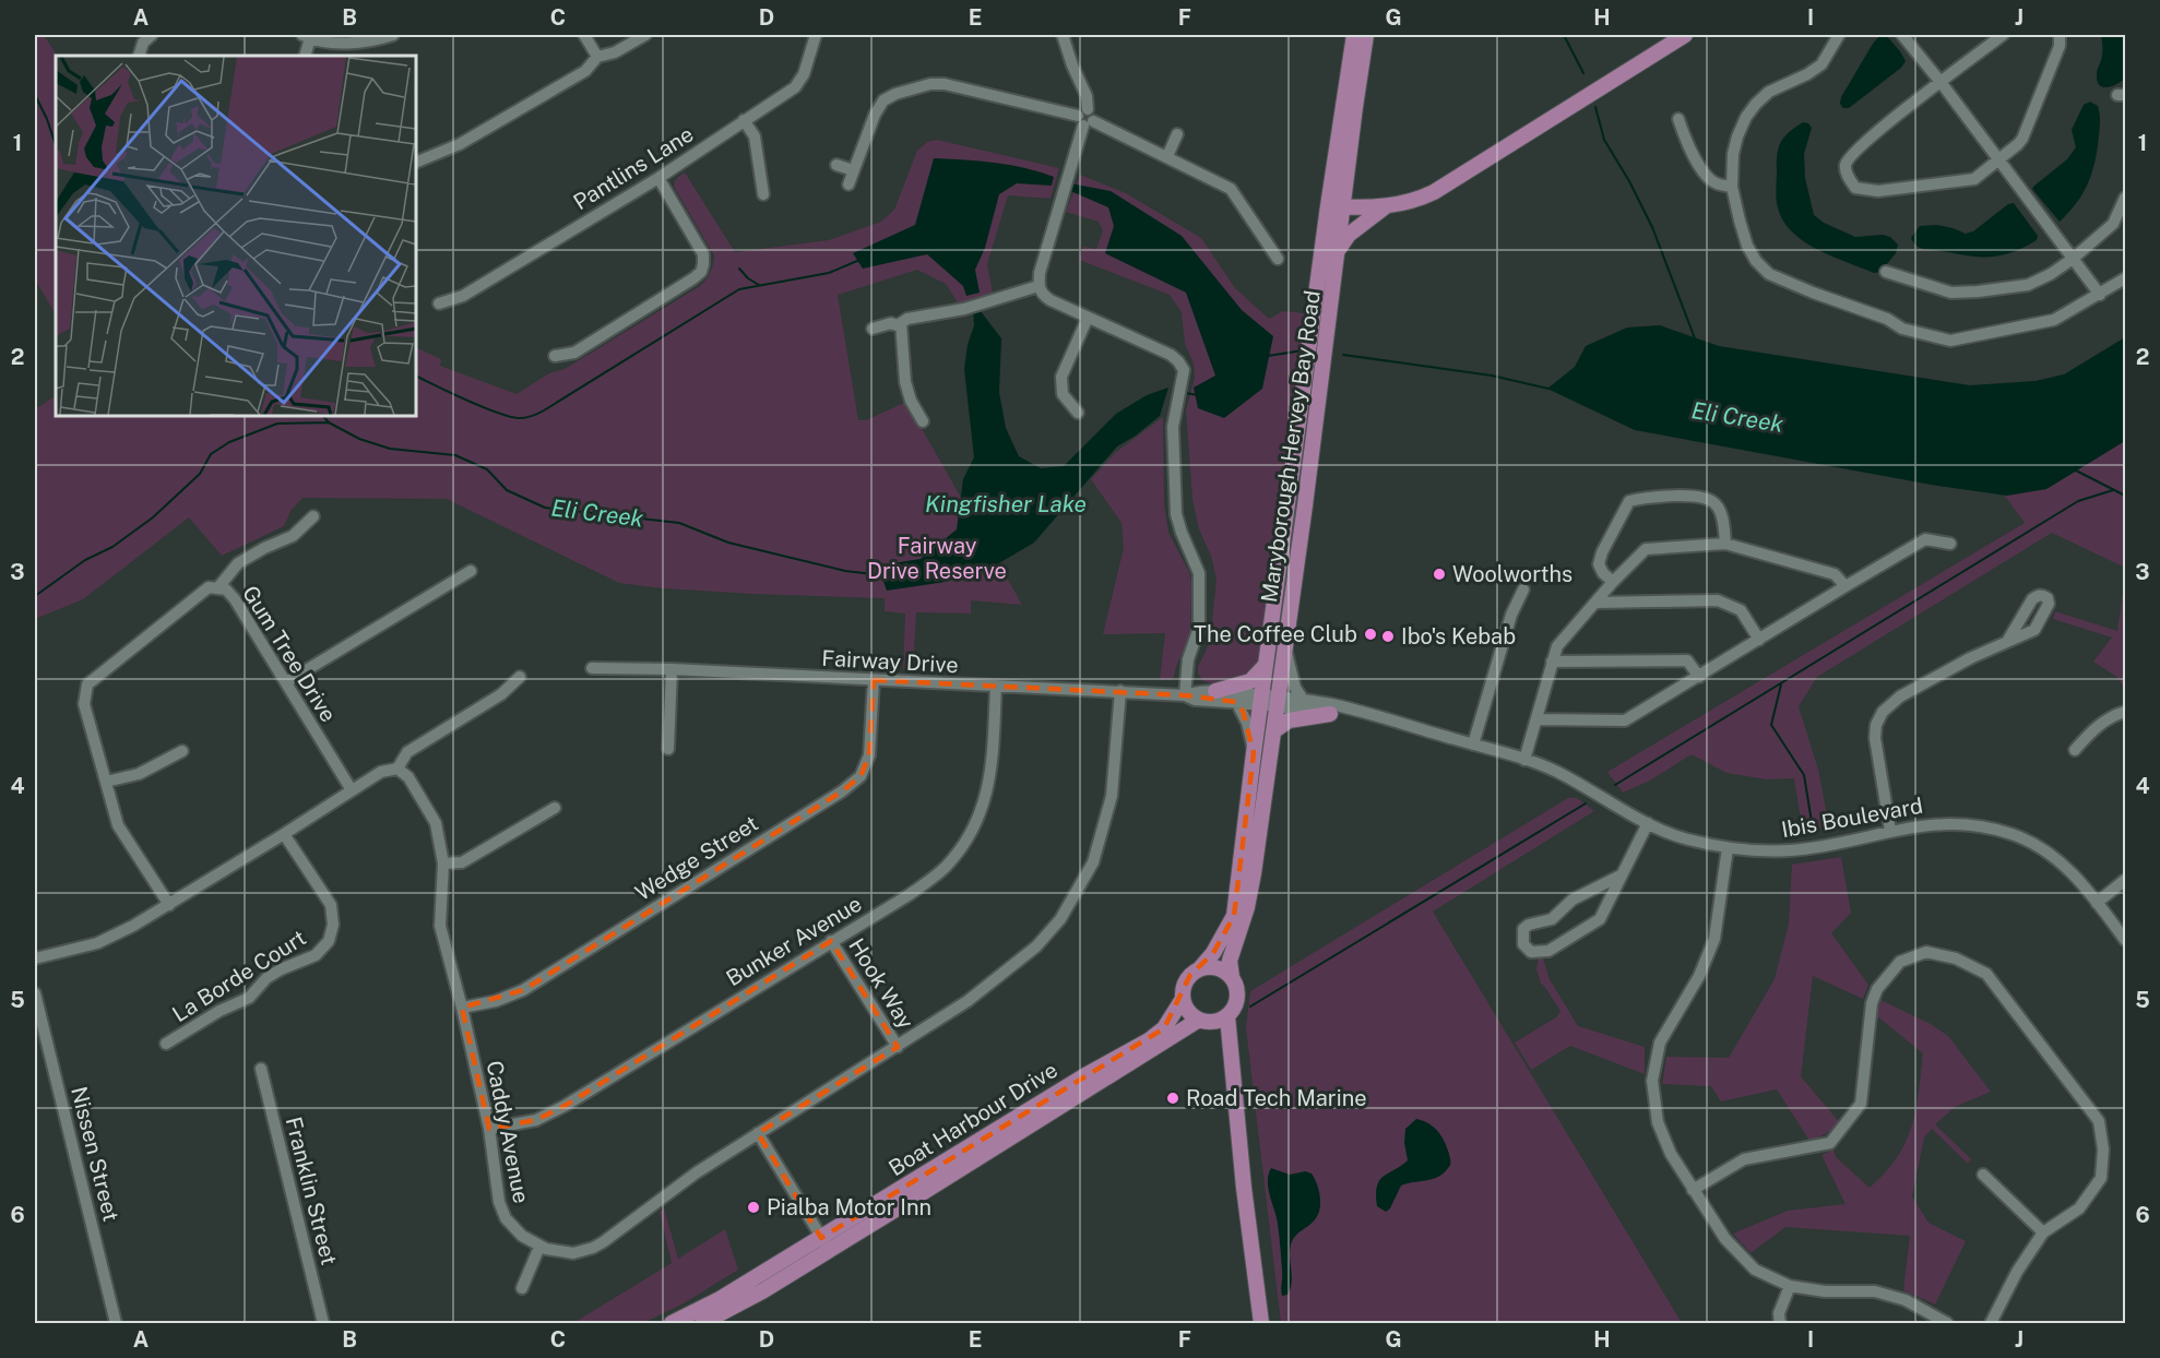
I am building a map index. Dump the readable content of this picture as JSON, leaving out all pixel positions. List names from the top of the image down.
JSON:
{
  "streets": {
    "main road": ["Maryborough Hervey Bay Road", "Boat Harbour Drive"],
    "street": [
      "Pantlins Lane",
      "Gum Tree Drive",
      "Fairway Drive",
      "Ibis Boulevard",
      "Wedge Street",
      "Bunker Avenue",
      "La Borde Court",
      "Hook Way",
      "Caddy Avenue",
      "Nissen Street",
      "Franklin Street"
    ]
  },
  "crossings": [
    ["Maryborough Hervey Bay Road", "Fairway Drive"],
    ["Maryborough Hervey Bay Road", "Ibis Boulevard"],
    ["Maryborough Hervey Bay Road", "Boat Harbour Drive"],
    ["Fairway Drive", "Ibis Boulevard"],
    ["Fairway Drive", "Wedge Street"],
    ["Fairway Drive", "Bunker Avenue"],
    ["Fairway Drive", "Caddy Avenue"],
    ["Wedge Street", "Caddy Avenue"],
    ["Bunker Avenue", "Hook Way"],
    ["Bunker Avenue", "Caddy Avenue"],
    ["Hook Way", "Caddy Avenue"]
  ],
  "water": ["Eli Creek", "Kingfisher Lake"],
  "parks": ["Fairway Drive Reserve"],
  "places": [
    "Woolworths",
    "The Coffee Club",
    "Ibo's Kebab",
    "Road Tech Marine",
    "Pialba Motor Inn"
  ],
  "grid": {
    "columns": [
      "A",
      "B",
      "C",
      "D",
      "E",
      "F",
      "G",
      "H",
      "I",
      "J"
    ],
    "rows": [
      "1",
      "2",
      "3",
      "4",
      "5",
      "6"
    ]
  }
}
